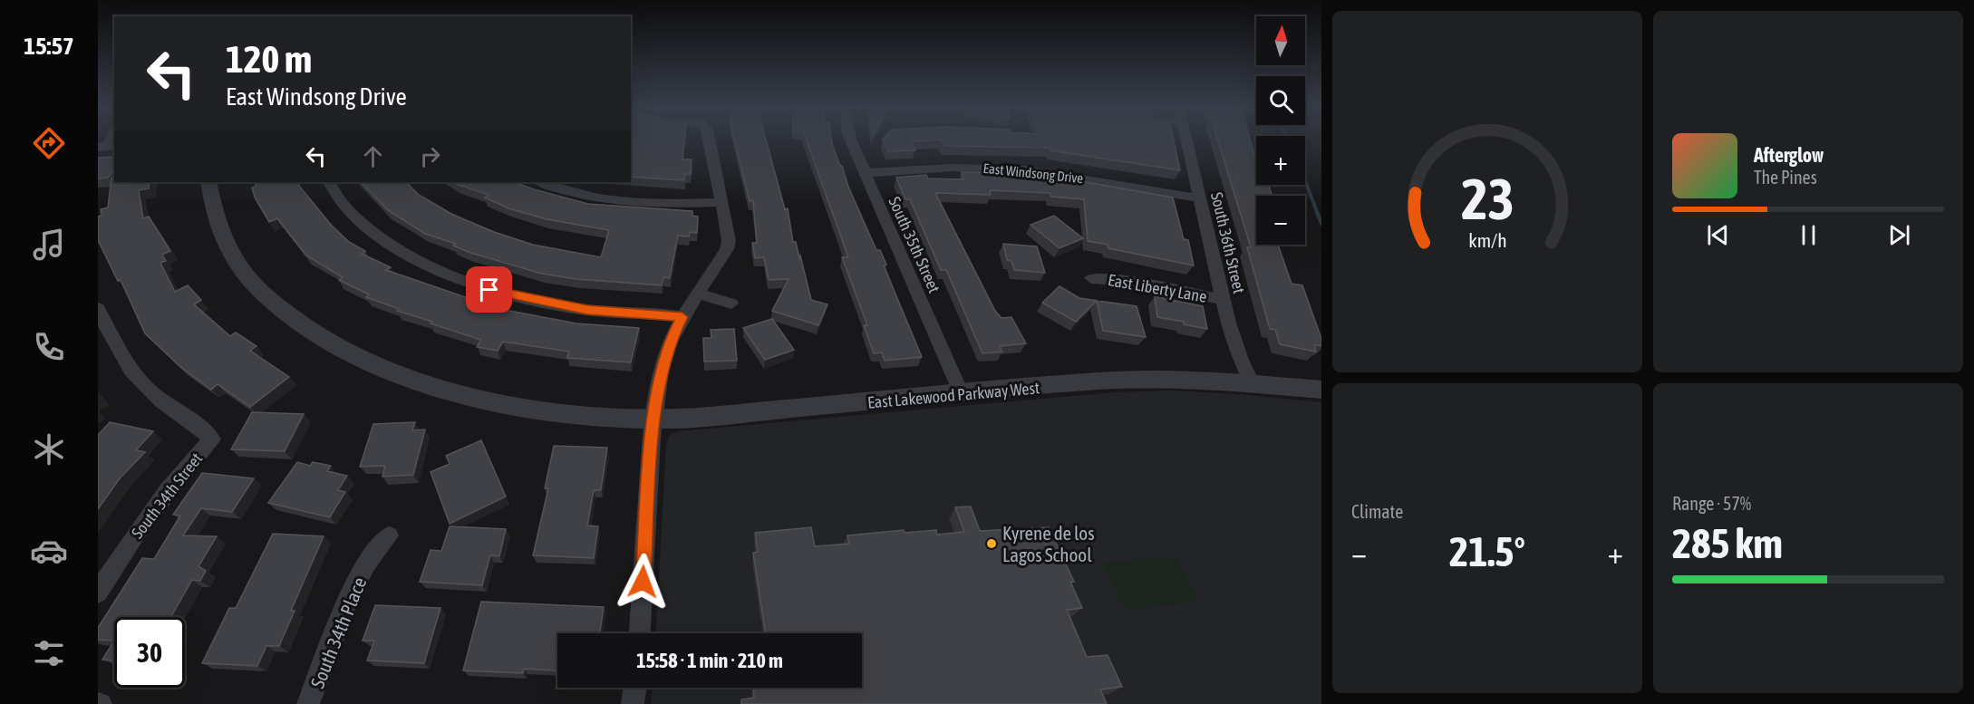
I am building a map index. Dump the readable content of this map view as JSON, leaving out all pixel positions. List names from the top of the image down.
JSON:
{
  "streets": {
    "street": [
      "East Windsong Drive",
      "South 36th Street",
      "South 35th Street",
      "East Liberty Lane",
      "East Lakewood Parkway West",
      "South 34th Street",
      "South 34th Place"
    ]
  },
  "crossings": [
    ["East Windsong Drive", "South 36th Street"],
    ["East Windsong Drive", "South 35th Street"],
    ["South 36th Street", "East Liberty Lane"],
    ["South 36th Street", "East Lakewood Parkway West"],
    ["South 35th Street", "East Lakewood Parkway West"]
  ],
  "places": ["Kyrene de los Lagos School"],
  "north": "top",
  "page": {
    "tabs": "15:57",
    "map_buttons": ["+", "−"],
    "turn": ["120 m", "East Windsong Drive"],
    "song": ["Afterglow", "The Pines"],
    "tile": [
      "Climate",
      ["Range · 57%", "285 km"]
    ],
    "heat": ["−", "21.5°", "+"],
    "limit": "30",
    "trip": "15:58 · 1 min · 210 m",
    "gauge": ["23", "km/h"]
  }
}
